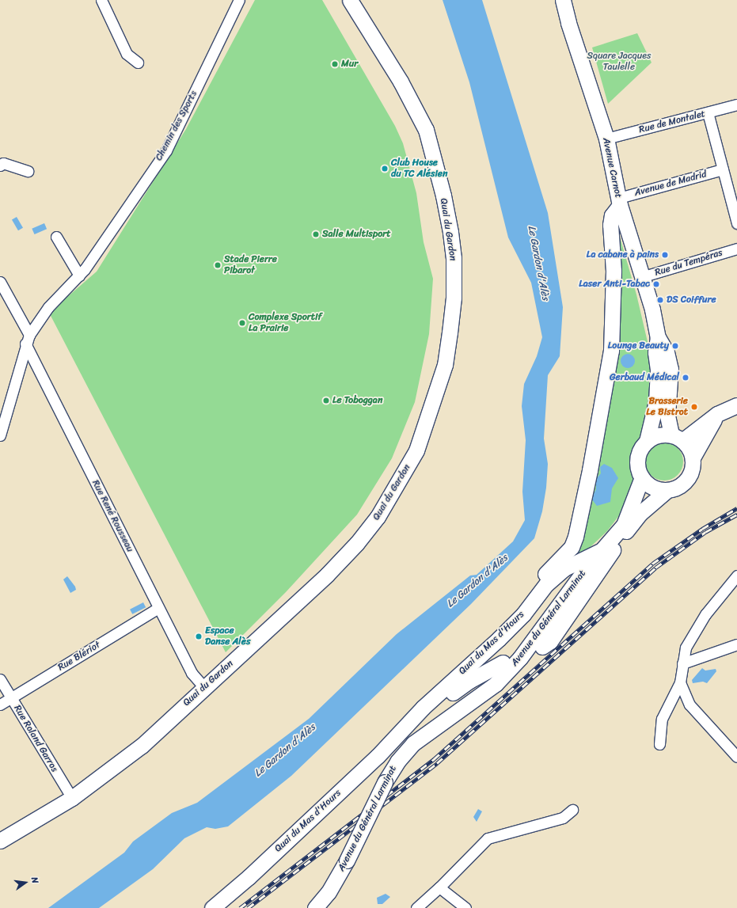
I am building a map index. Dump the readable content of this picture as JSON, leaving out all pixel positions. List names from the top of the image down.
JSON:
{
  "streets": {
    "main road": [
      "Avenue Carnot",
      "Quai du Gardon",
      "Avenue du Général Larminat",
      "Quai du Mas d'Hours"
    ],
    "street": [
      "Rue de Montalet",
      "Chemin des Sports",
      "Avenue de Madrid",
      "Rue du Tempéras",
      "Rue René Rousseau",
      "Rue Blériot",
      "Rue Roland Garros"
    ]
  },
  "crossings": [
    ["Rue de Montalet", "Avenue Carnot"],
    ["Chemin des Sports", "Rue René Rousseau"],
    ["Avenue Carnot", "Avenue de Madrid"],
    ["Avenue Carnot", "Rue du Tempéras"],
    ["Avenue Carnot", "Avenue du Général Larminat"],
    ["Quai du Gardon", "Rue René Rousseau"],
    ["Quai du Gardon", "Rue Roland Garros"],
    ["Rue René Rousseau", "Rue Blériot"],
    ["Avenue du Général Larminat", "Quai du Mas d'Hours"],
    ["Rue Blériot", "Rue Roland Garros"]
  ],
  "water": ["Le Gardon d'Alès"],
  "parks": ["Square Jacques Taulelle"],
  "places": [
    "Mur",
    "Club House du TC Alésien",
    "Salle Multisport",
    "La cabane à pains",
    "Stade Pierre Pibarot",
    "Laser Anti-Tabac",
    "DS Coiffure",
    "Complexe Sportif La Prairie",
    "Lounge Beauty",
    "Gerbaud Médical",
    "Le Toboggan",
    "Brasserie Le Bistrot",
    "Espace Danse Alès"
  ],
  "north": "right"
}
